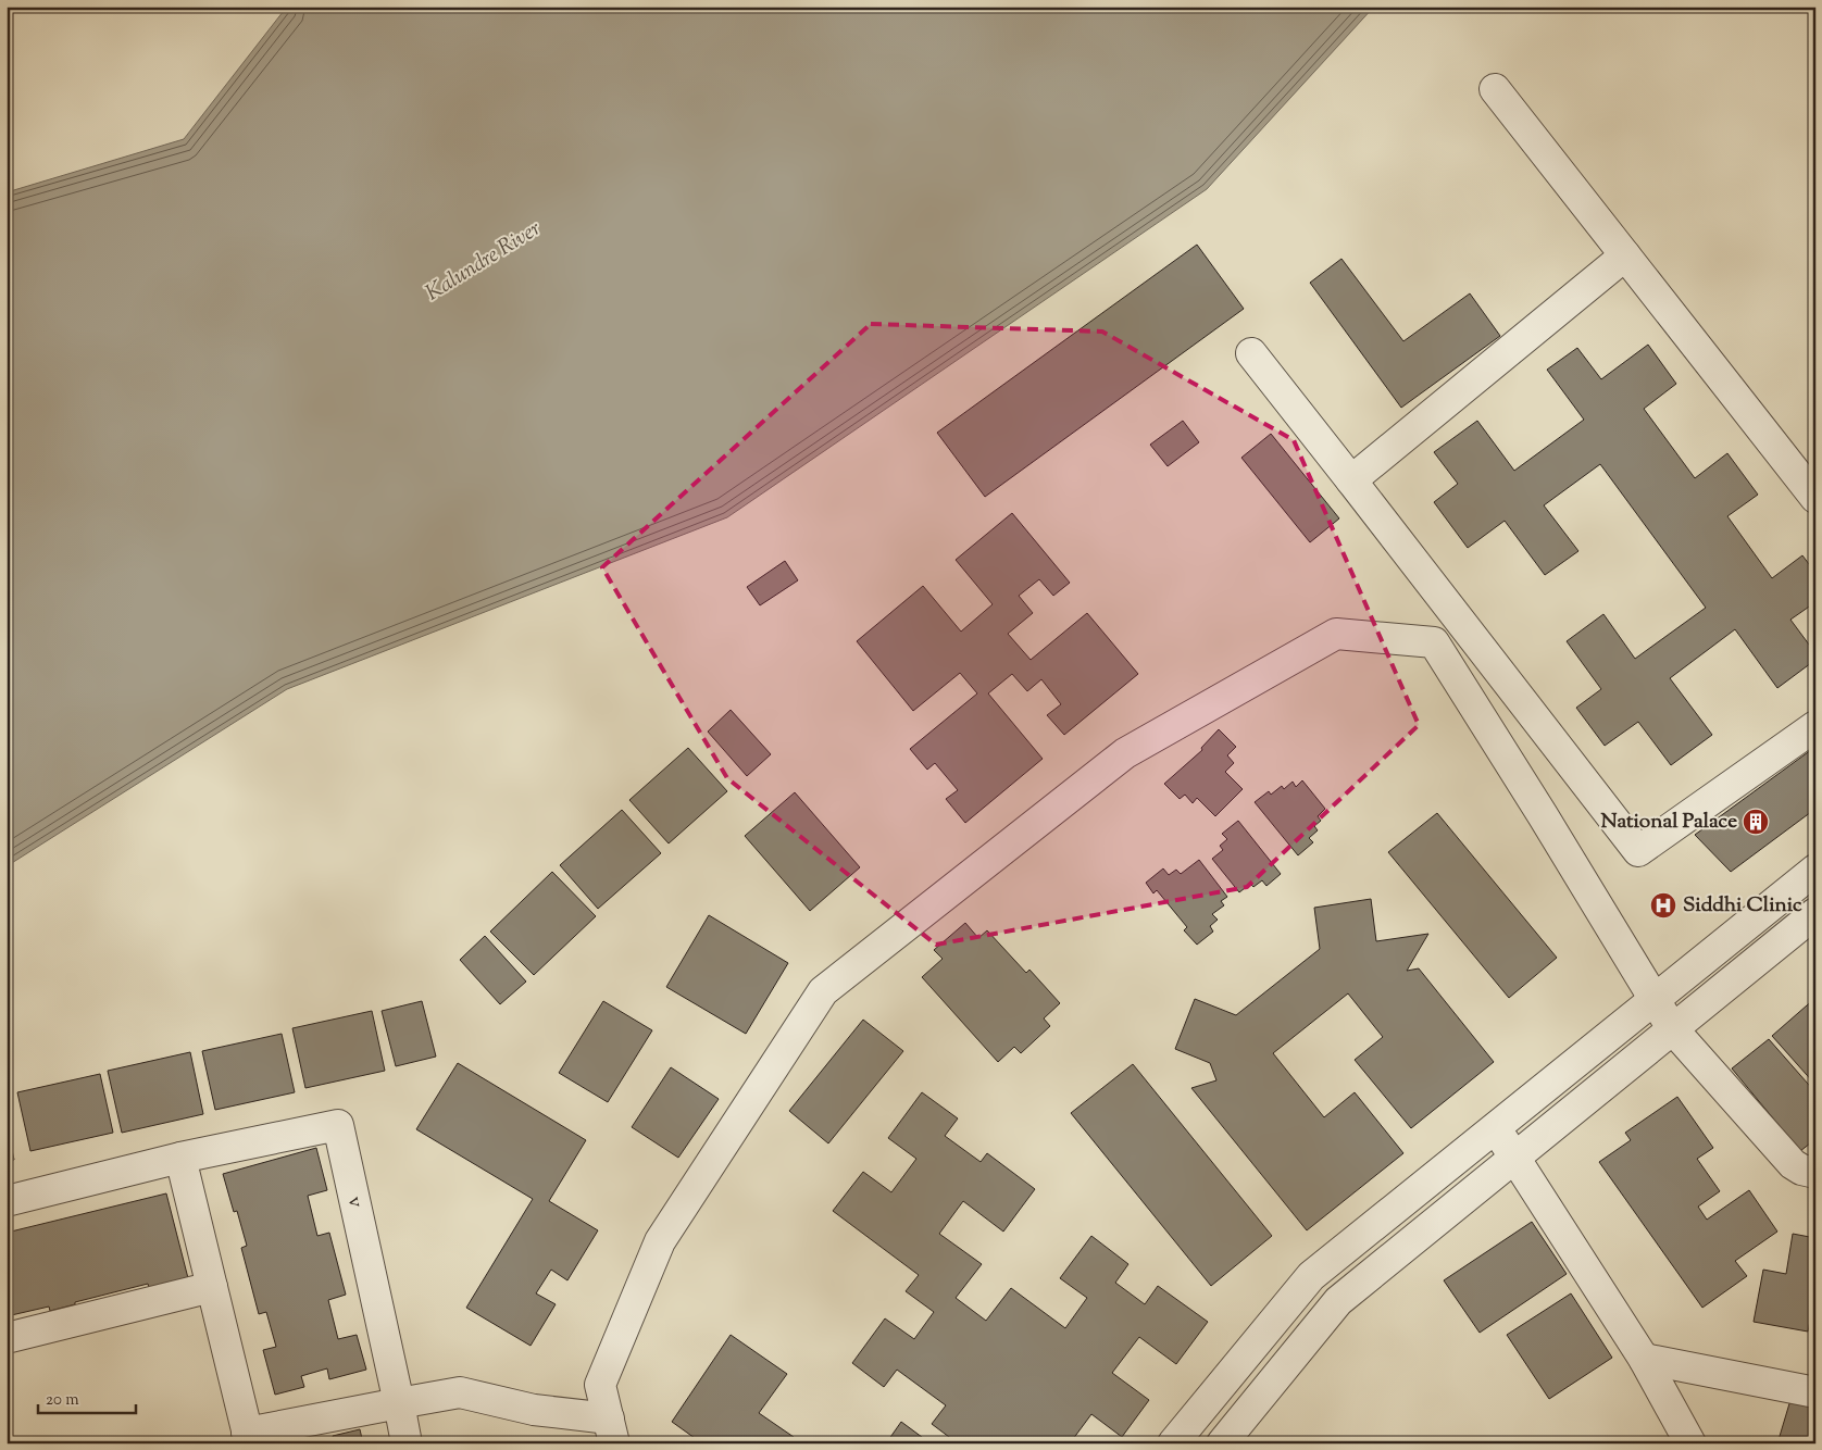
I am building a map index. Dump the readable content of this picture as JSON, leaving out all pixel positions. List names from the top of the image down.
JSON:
{
  "streets": {
    "street": ["v"]
  },
  "water": ["Kalundre River"],
  "places": {
    "building": ["National Palace"],
    "hospital": ["Siddhi Clinic"]
  },
  "scale_bar": "20 m"
}
